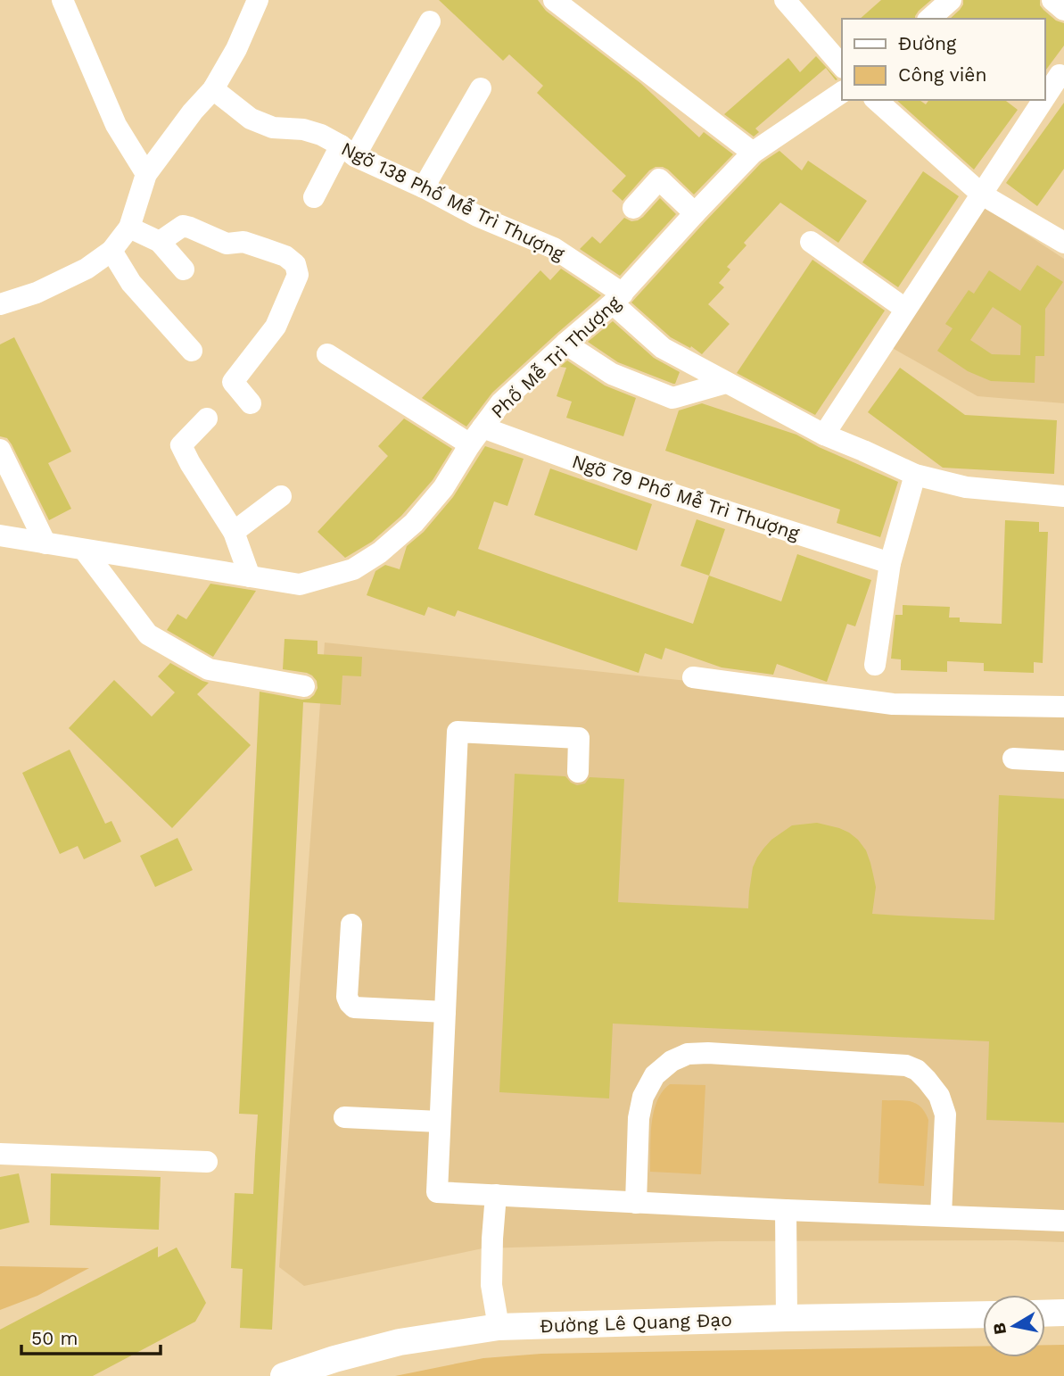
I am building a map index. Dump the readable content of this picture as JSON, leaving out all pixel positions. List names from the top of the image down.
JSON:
{
  "streets": {
    "main road": ["Đường Lê Quang Đạo"],
    "street": ["Ngõ 138 Phố Mễ Trì Thượng", "Phố Mễ Trì Thượng", "Ngõ 79 Phố Mễ Trì Thượng"]
  },
  "crossings": [
    ["Ngõ 138 Phố Mễ Trì Thượng", "Phố Mễ Trì Thượng"],
    ["Phố Mễ Trì Thượng", "Ngõ 79 Phố Mễ Trì Thượng"]
  ],
  "legend": ["Đường", "Công viên"],
  "scale_bar": "50 m",
  "north": "left"
}
